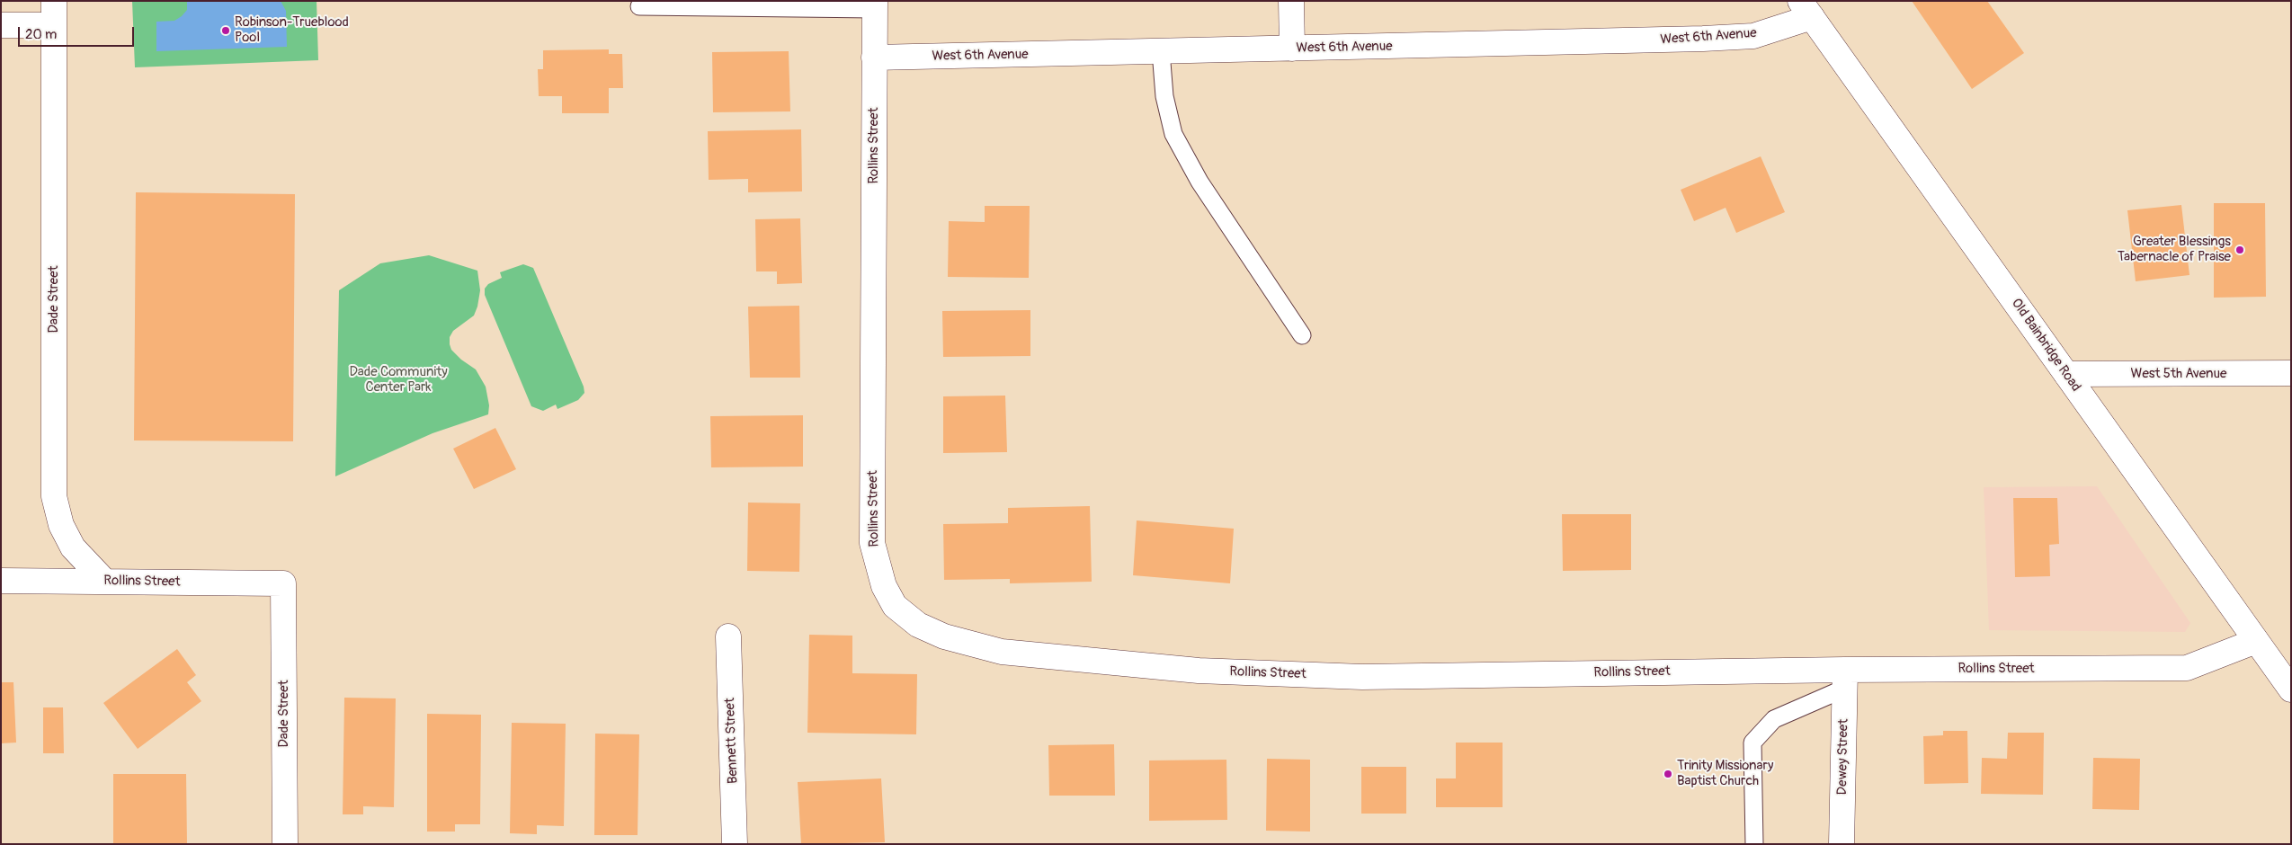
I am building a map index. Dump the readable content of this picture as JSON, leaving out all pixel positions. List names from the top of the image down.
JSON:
{
  "streets": {
    "street": [
      "West 6th Avenue",
      "Rollins Street",
      "Dade Street",
      "Old Bainbridge Road",
      "West 5th Avenue",
      "Bennett Street",
      "Dewey Street"
    ]
  },
  "crossings": [
    ["West 6th Avenue", "Rollins Street"],
    ["West 6th Avenue", "Old Bainbridge Road"],
    ["Rollins Street", "Dade Street"],
    ["Rollins Street", "Old Bainbridge Road"],
    ["Rollins Street", "Dewey Street"],
    ["Old Bainbridge Road", "West 5th Avenue"]
  ],
  "parks": ["Dade Community Center Park"],
  "places": ["Robinson-Trueblood Pool", "Greater Blessings Tabernacle of Praise", "Trinity Missionary Baptist Church"],
  "scale_bar": "20 m"
}
